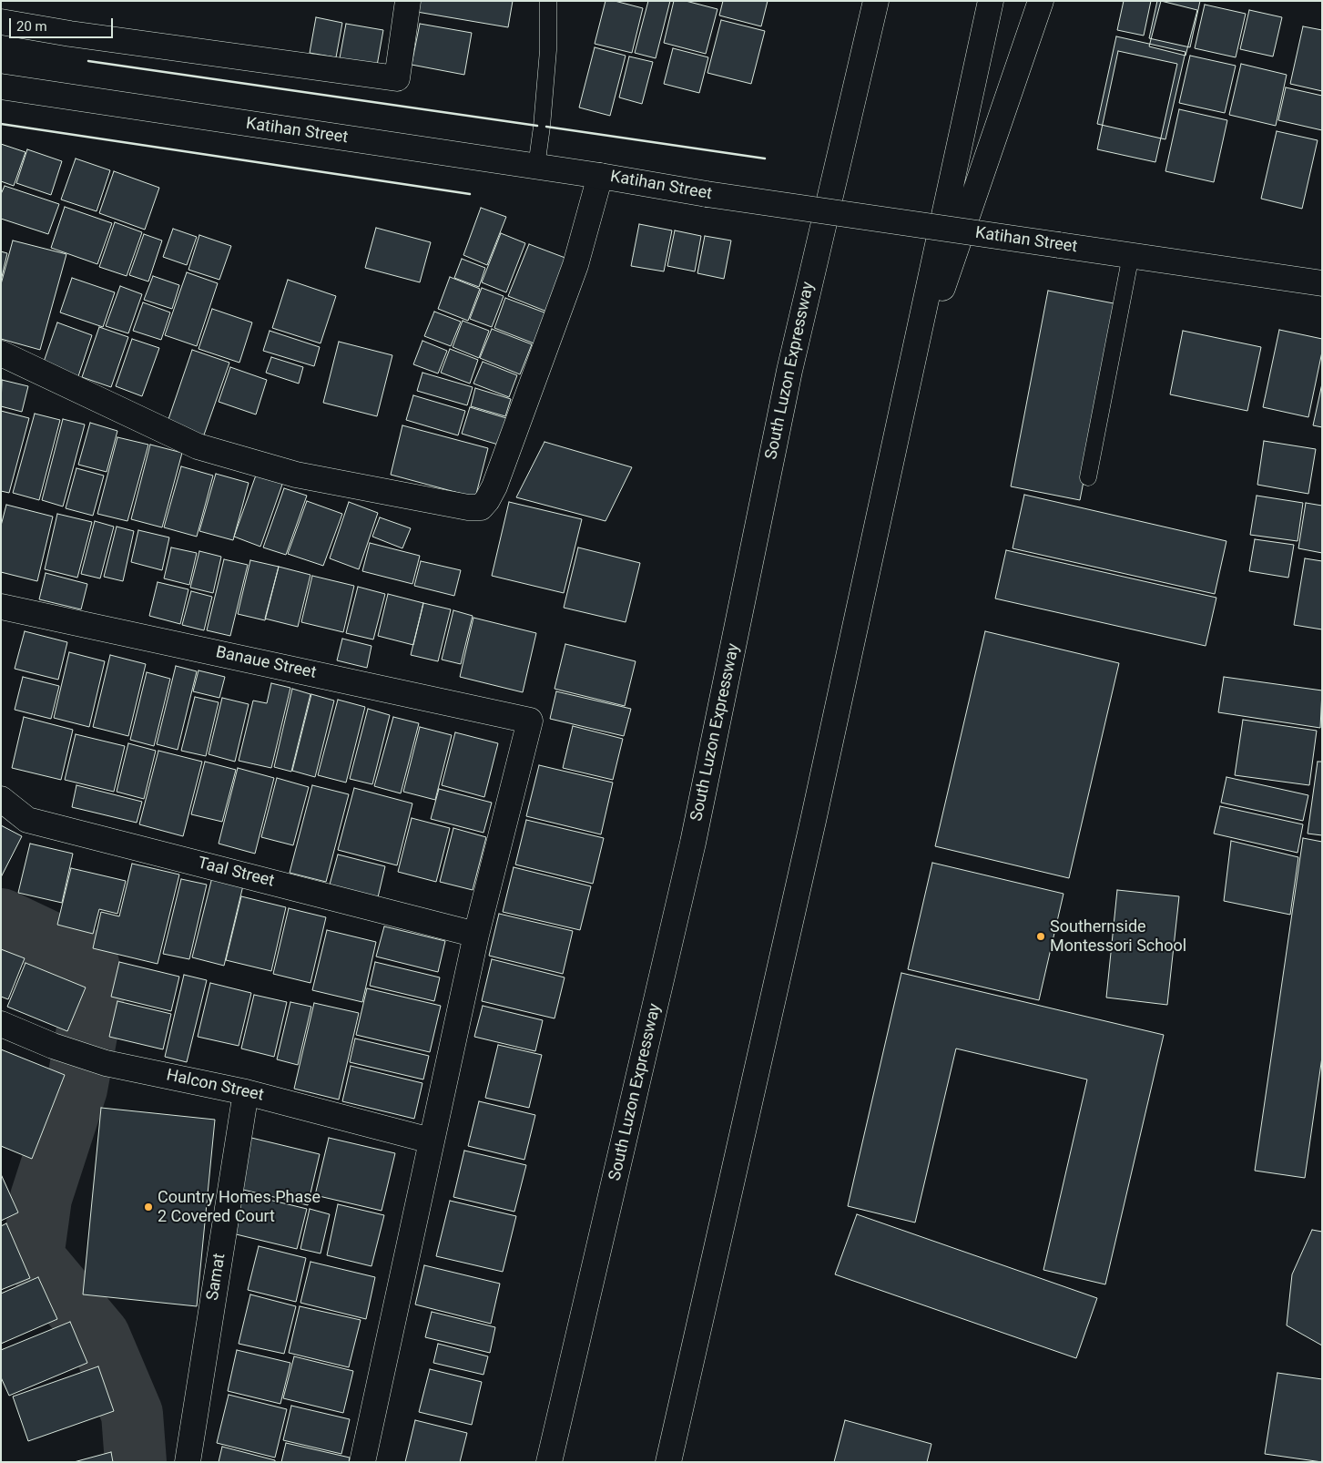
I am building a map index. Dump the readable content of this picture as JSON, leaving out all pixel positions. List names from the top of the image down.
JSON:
{
  "streets": {
    "main road": [
      "Katihan Street",
      "South Luzon Expressway",
      "Banaue Street",
      "Taal Street",
      "Halcon Street",
      "Samat"
    ]
  },
  "crossings": [
    ["Banaue Street", "Taal Street"],
    ["Halcon Street", "Samat"]
  ],
  "places": ["Southernside Montessori School", "Country Homes Phase 2 Covered Court"],
  "scale_bar": "20 m"
}
